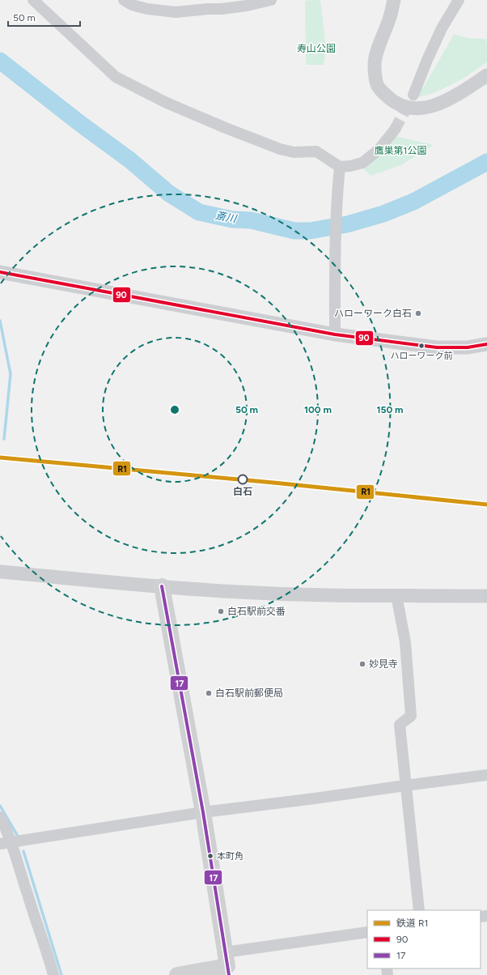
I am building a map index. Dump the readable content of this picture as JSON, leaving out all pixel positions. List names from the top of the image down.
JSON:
{
  "water": ["斎川"],
  "parks": ["寿山公園", "鷹巣第1公園"],
  "places": [
    "ハローワーク白石",
    "ハローワーク前",
    "白石",
    "白石駅前交番",
    "妙見寺",
    "白石駅前郵便局",
    "本町角"
  ],
  "lines": ["transit line 90", "rail line R1", "transit line 17"],
  "legend": ["鉄道 R1", "90", "17"],
  "scale_bar": "50 m",
  "rings": ["50 m", "100 m", "150 m"]
}
